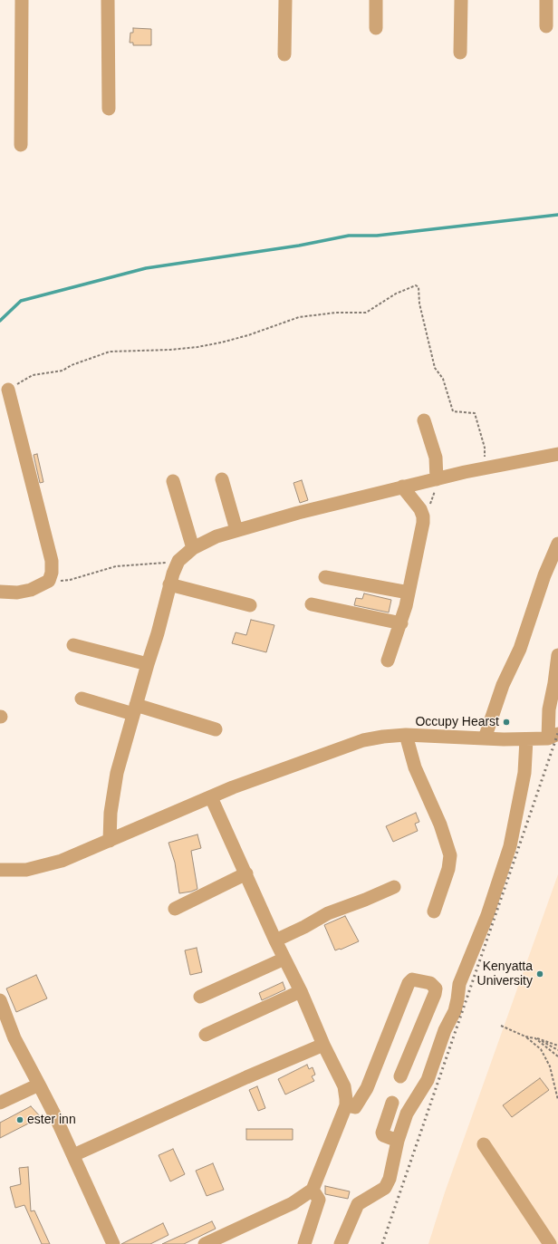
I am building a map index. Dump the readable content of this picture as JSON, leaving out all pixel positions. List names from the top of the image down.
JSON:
{
  "places": ["Occupy Hearst", "Kenyatta University", "ester inn"]
}
